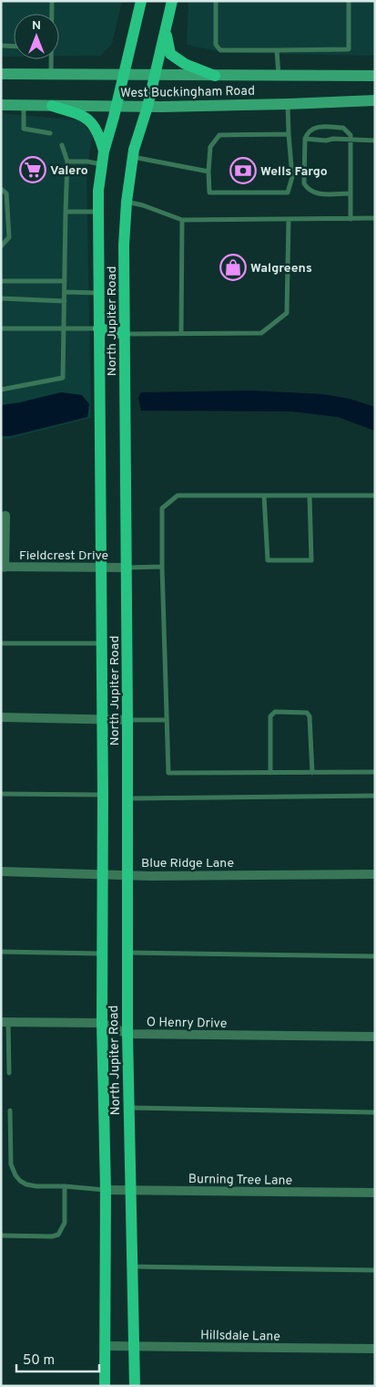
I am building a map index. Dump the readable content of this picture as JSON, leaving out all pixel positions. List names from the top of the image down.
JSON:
{
  "streets": {
    "main road": ["West Buckingham Road", "North Jupiter Road"],
    "street": [
      "Fieldcrest Drive",
      "Blue Ridge Lane",
      "O Henry Drive",
      "Burning Tree Lane",
      "Hillsdale Lane"
    ]
  },
  "crossings": [
    ["West Buckingham Road", "North Jupiter Road"],
    ["North Jupiter Road", "Fieldcrest Drive"],
    ["North Jupiter Road", "Blue Ridge Lane"],
    ["North Jupiter Road", "O Henry Drive"],
    ["North Jupiter Road", "Burning Tree Lane"],
    ["North Jupiter Road", "Hillsdale Lane"]
  ],
  "places": {
    "supermarket": ["Valero"],
    "bank": ["Wells Fargo"],
    "shop": ["Walgreens"]
  },
  "scale_bar": "50 m",
  "north": "top"
}
